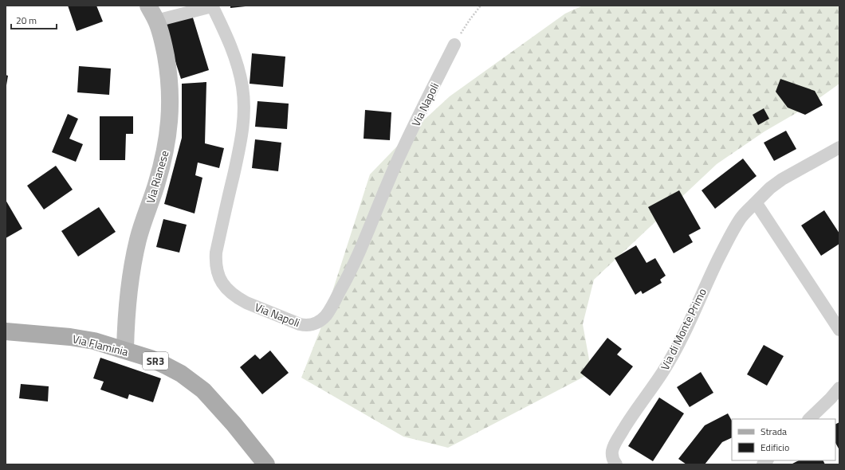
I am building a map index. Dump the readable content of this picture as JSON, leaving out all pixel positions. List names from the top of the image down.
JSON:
{
  "streets": {
    "main road": ["Via Rianese", "Via Flaminia", "SR3"],
    "street": ["Via Napoli", "Via di Monte Primo"]
  },
  "crossings": [
    ["Via Rianese", "Via Flaminia"]
  ],
  "legend": ["Strada", "Edificio"],
  "scale_bar": "20 m"
}
